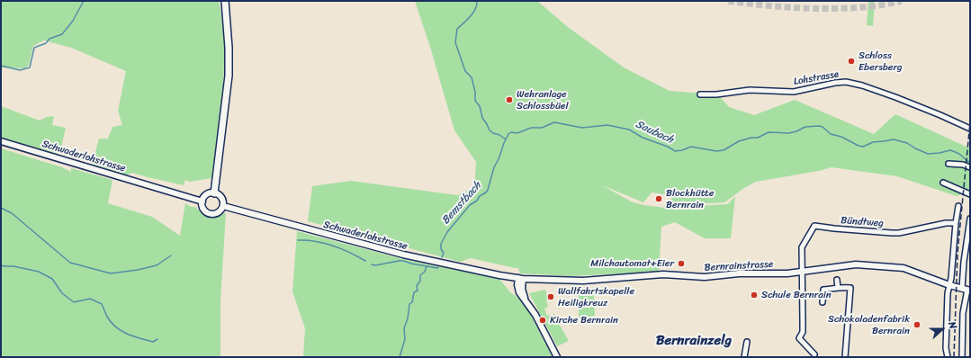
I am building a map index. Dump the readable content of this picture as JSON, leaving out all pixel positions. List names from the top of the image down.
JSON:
{
  "streets": {
    "main road": ["Schwaderlohstrasse", "Bernrainstrasse"],
    "street": ["Lohstrasse", "Bündtweg"]
  },
  "crossings": [
    ["Schwaderlohstrasse", "Bernrainstrasse"],
    ["Bündtweg", "Bernrainstrasse"]
  ],
  "districts": ["Bernrainzelg"],
  "water": ["Saubach", "Bemstbach"],
  "places": [
    "Schloss Ebersberg",
    "Wehranlage Schlossbüel",
    "Blockhütte Bernrain",
    "Milchautomat+Eier",
    "Schule Bernrain",
    "Wallfahrtskapelle Heiligkreuz",
    "Kirche Bernrain",
    "Schokoladenfabrik Bernrain"
  ],
  "north": "right"
}
